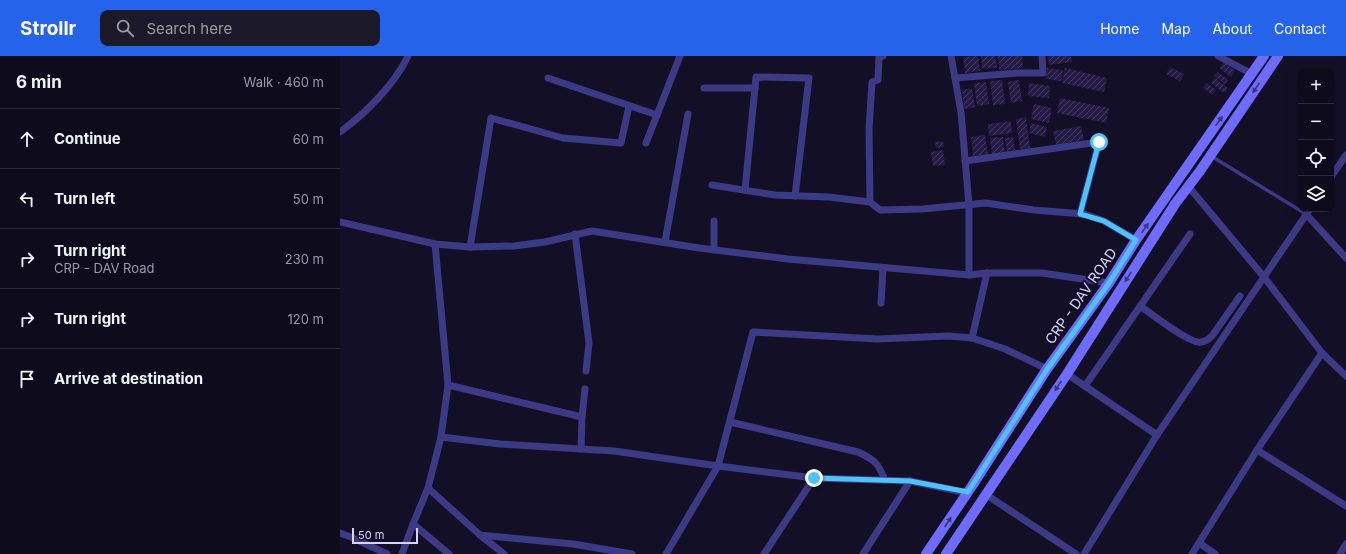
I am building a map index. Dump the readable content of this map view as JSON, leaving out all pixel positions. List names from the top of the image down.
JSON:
{
  "streets": {
    "street": ["CRP - DAV ROAD"]
  },
  "scale_bar": "50 m",
  "page": {
    "header": "Strollr",
    "search": "Search here",
    "nav": [
      "Home",
      "Map",
      "About",
      "Contact"
    ],
    "heading": ["6 min", "Walk · 460 m"],
    "map_buttons": ["+", "−"],
    "list": [
      ["Continue", "60 m"],
      ["Turn left", "50 m"],
      ["Turn right", "CRP - DAV Road", "230 m"],
      ["Turn right", "120 m"],
      "Arrive at destination"
    ],
    "scale": "50 m"
  }
}
